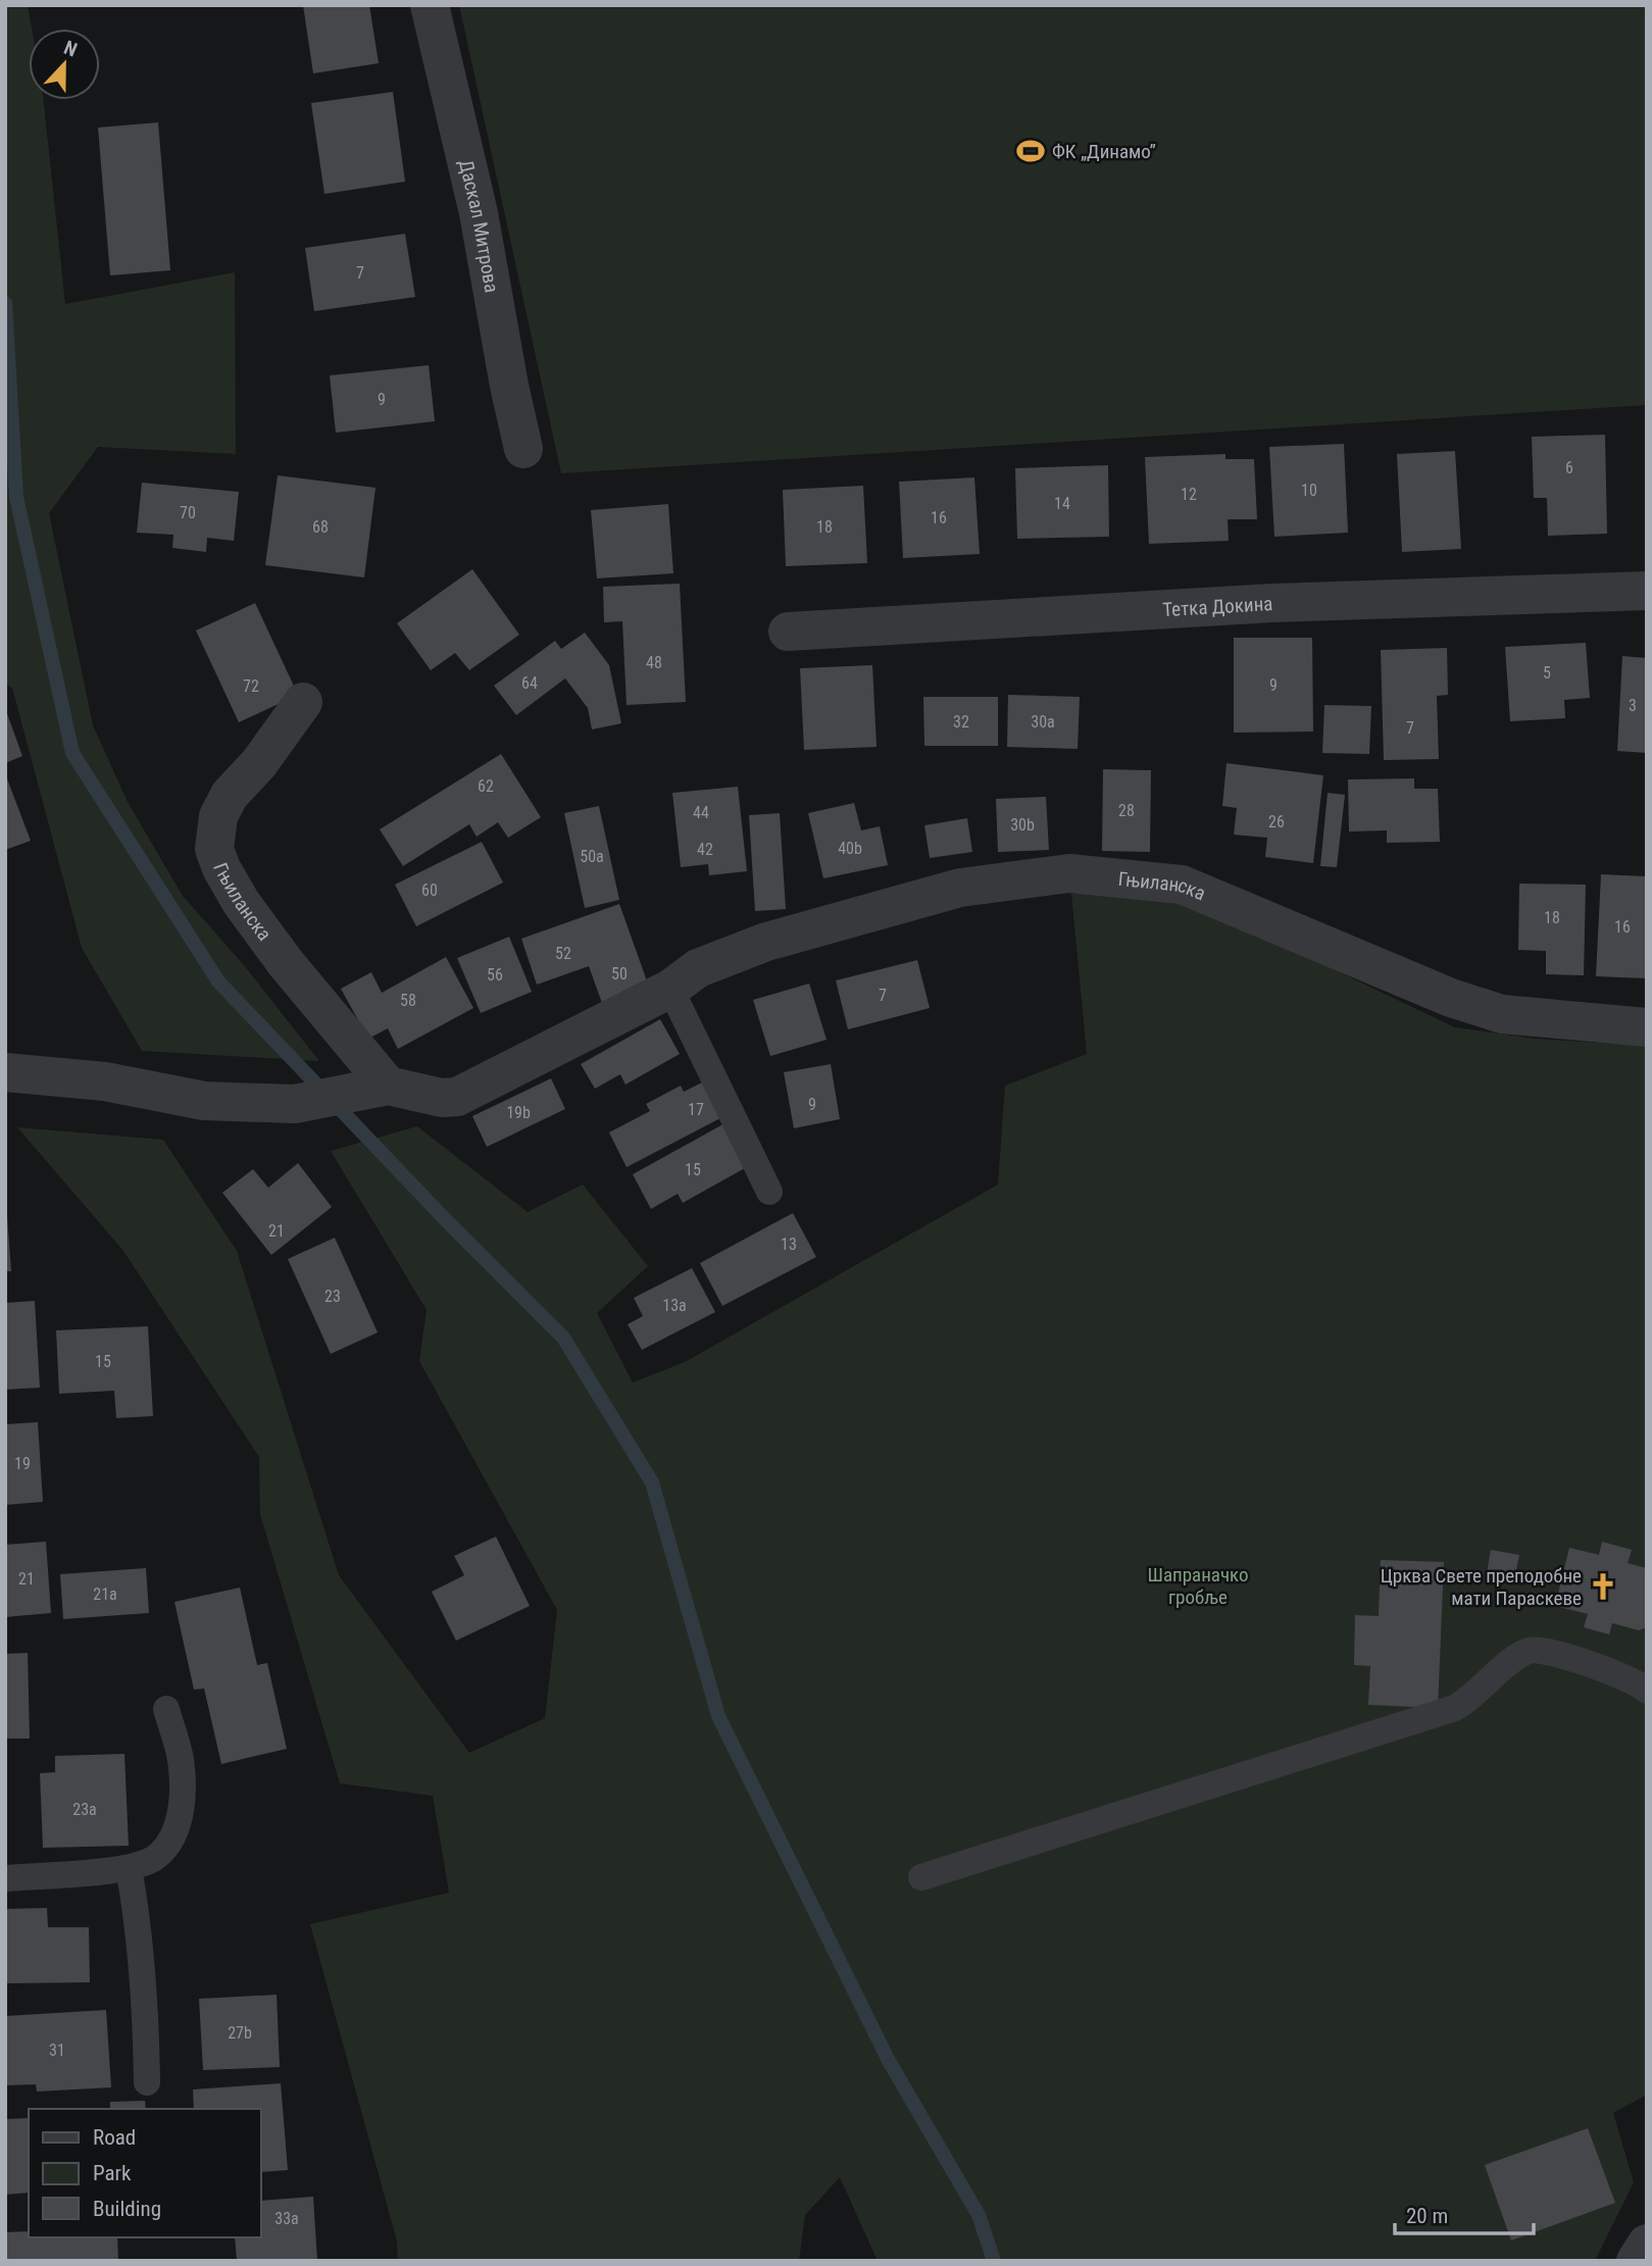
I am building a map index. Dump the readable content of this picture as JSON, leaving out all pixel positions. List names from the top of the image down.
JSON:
{
  "streets": {
    "street": ["Даскал Митрова", "Тетка Докина", "Гњиланска"]
  },
  "parks": ["Шапраначко гробље"],
  "places": {
    "sports": ["ФК „Динамо”"],
    "church": ["Црква Свете преподобне мати Параскеве"]
  },
  "house_numbers": [
    "7",
    "9",
    "6",
    "10",
    "12",
    "14",
    "70",
    "16",
    "68",
    "18",
    "48",
    "5",
    "64",
    "9",
    "72",
    "3",
    "32",
    "30a",
    "7",
    "62",
    "28",
    "44",
    "26",
    "30b",
    "40b",
    "42",
    "50a",
    "60",
    "18",
    "16",
    "52",
    "50",
    "56",
    "7",
    "58",
    "9",
    "17",
    "19b",
    "15",
    "21",
    "13",
    "23",
    "13a",
    "15",
    "19",
    "21",
    "21a",
    "23a",
    "27b",
    "31",
    "33a"
  ],
  "legend": ["Road", "Park", "Building"],
  "scale_bar": "20 m",
  "north": "top"
}
